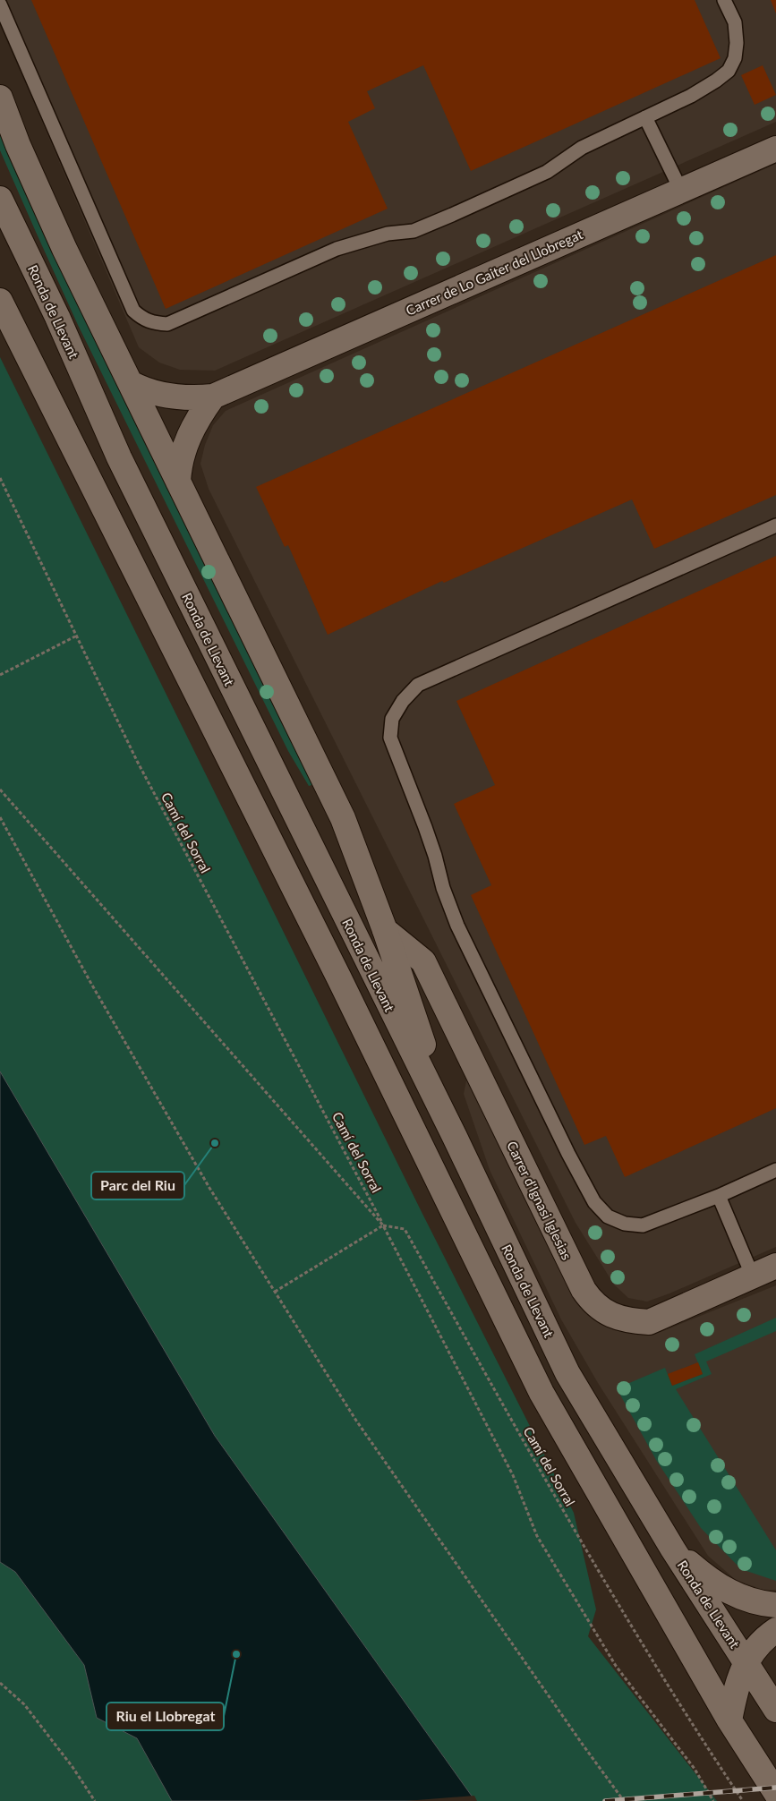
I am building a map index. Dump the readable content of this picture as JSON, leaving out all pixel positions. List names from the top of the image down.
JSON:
{
  "streets": {
    "main road": ["Carrer de Lo Gaiter del Llobregat", "Ronda de Llevant", "Carrer d'Ignasi Iglesias"],
    "path": ["Camí del Sorral"]
  },
  "places": ["Parc del Riu", "Riu el Llobregat"]
}
